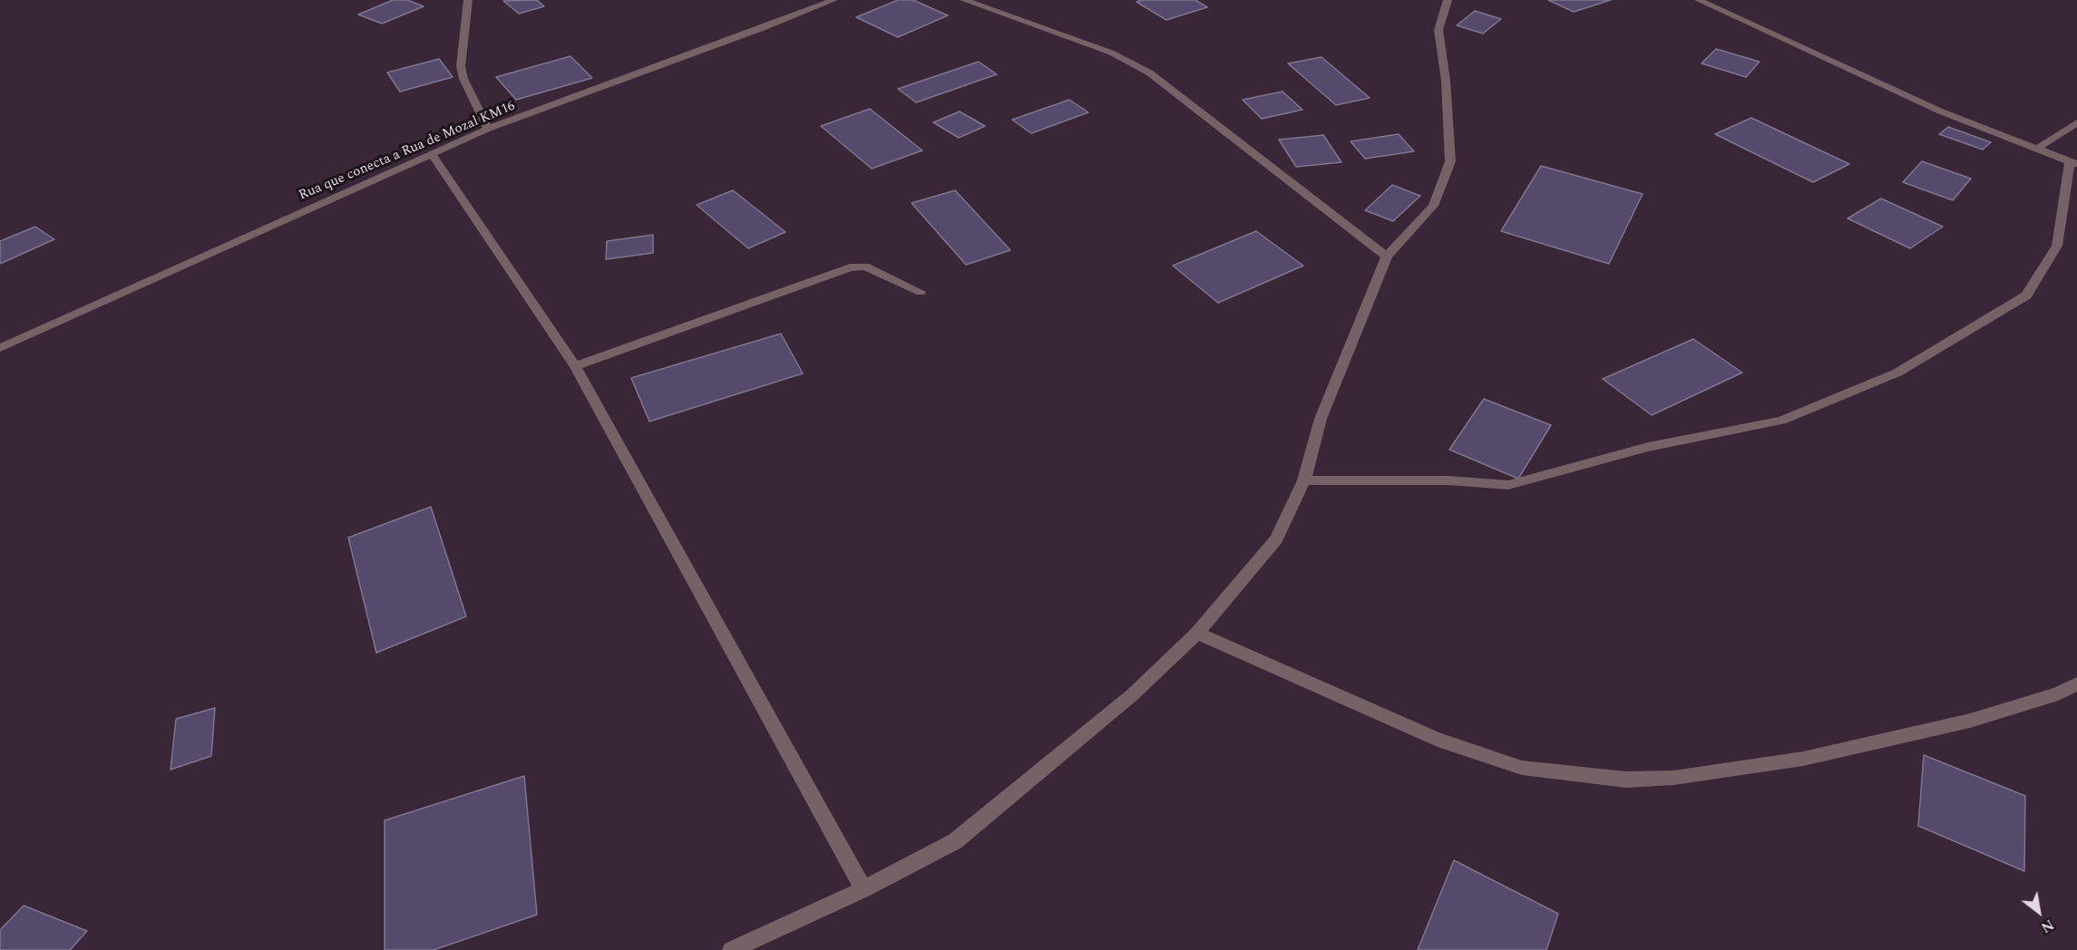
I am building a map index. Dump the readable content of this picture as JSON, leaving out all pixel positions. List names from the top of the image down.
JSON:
{
  "streets": {
    "street": ["Rua que conecta a Rua de Mozal KM16"]
  },
  "north": "bottom right"
}
